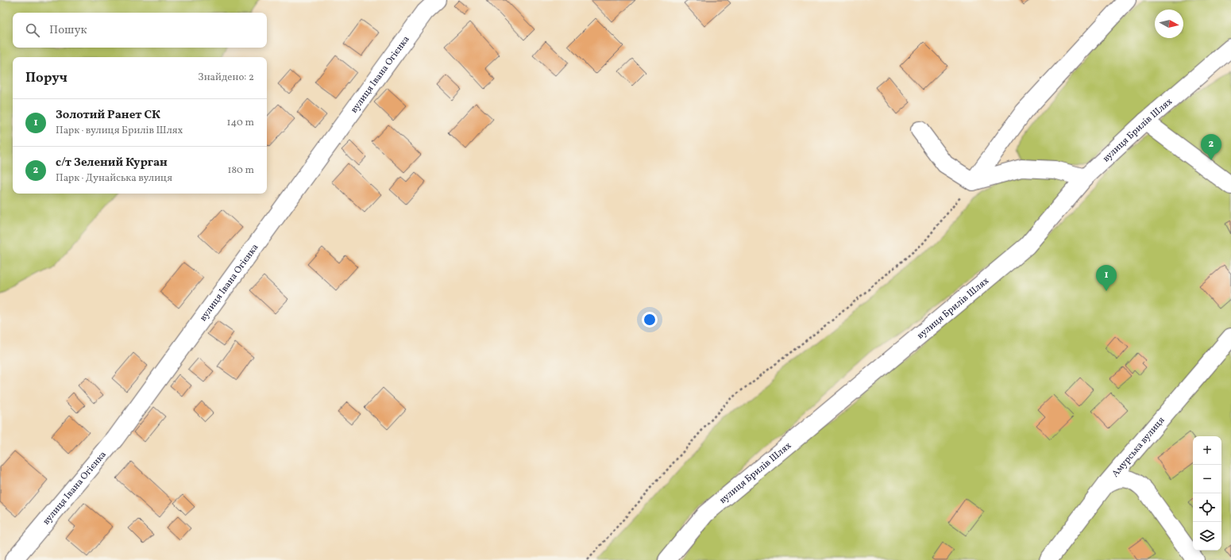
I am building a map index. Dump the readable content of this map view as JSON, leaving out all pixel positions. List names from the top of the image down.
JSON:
{
  "streets": {
    "street": ["вулиця Івана Огієнка", "вулиця Брилів Шлях", "Амурська вулиця"]
  },
  "north": "right",
  "page": {
    "search": "Пошук",
    "heading": ["Поруч", "Знайдено: 2"],
    "list": [
      {
        "mark": "1",
        "name": "Золотий Ранет СК",
        "note": "Парк · вулиця Брилів Шлях",
        "value": "140 m"
      },
      {
        "mark": "2",
        "name": "с/т Зелений Курган",
        "note": "Парк · Дунайська вулиця",
        "value": "180 m"
      }
    ],
    "pins": ["2", "1"],
    "map_buttons": ["+", "−"]
  }
}
